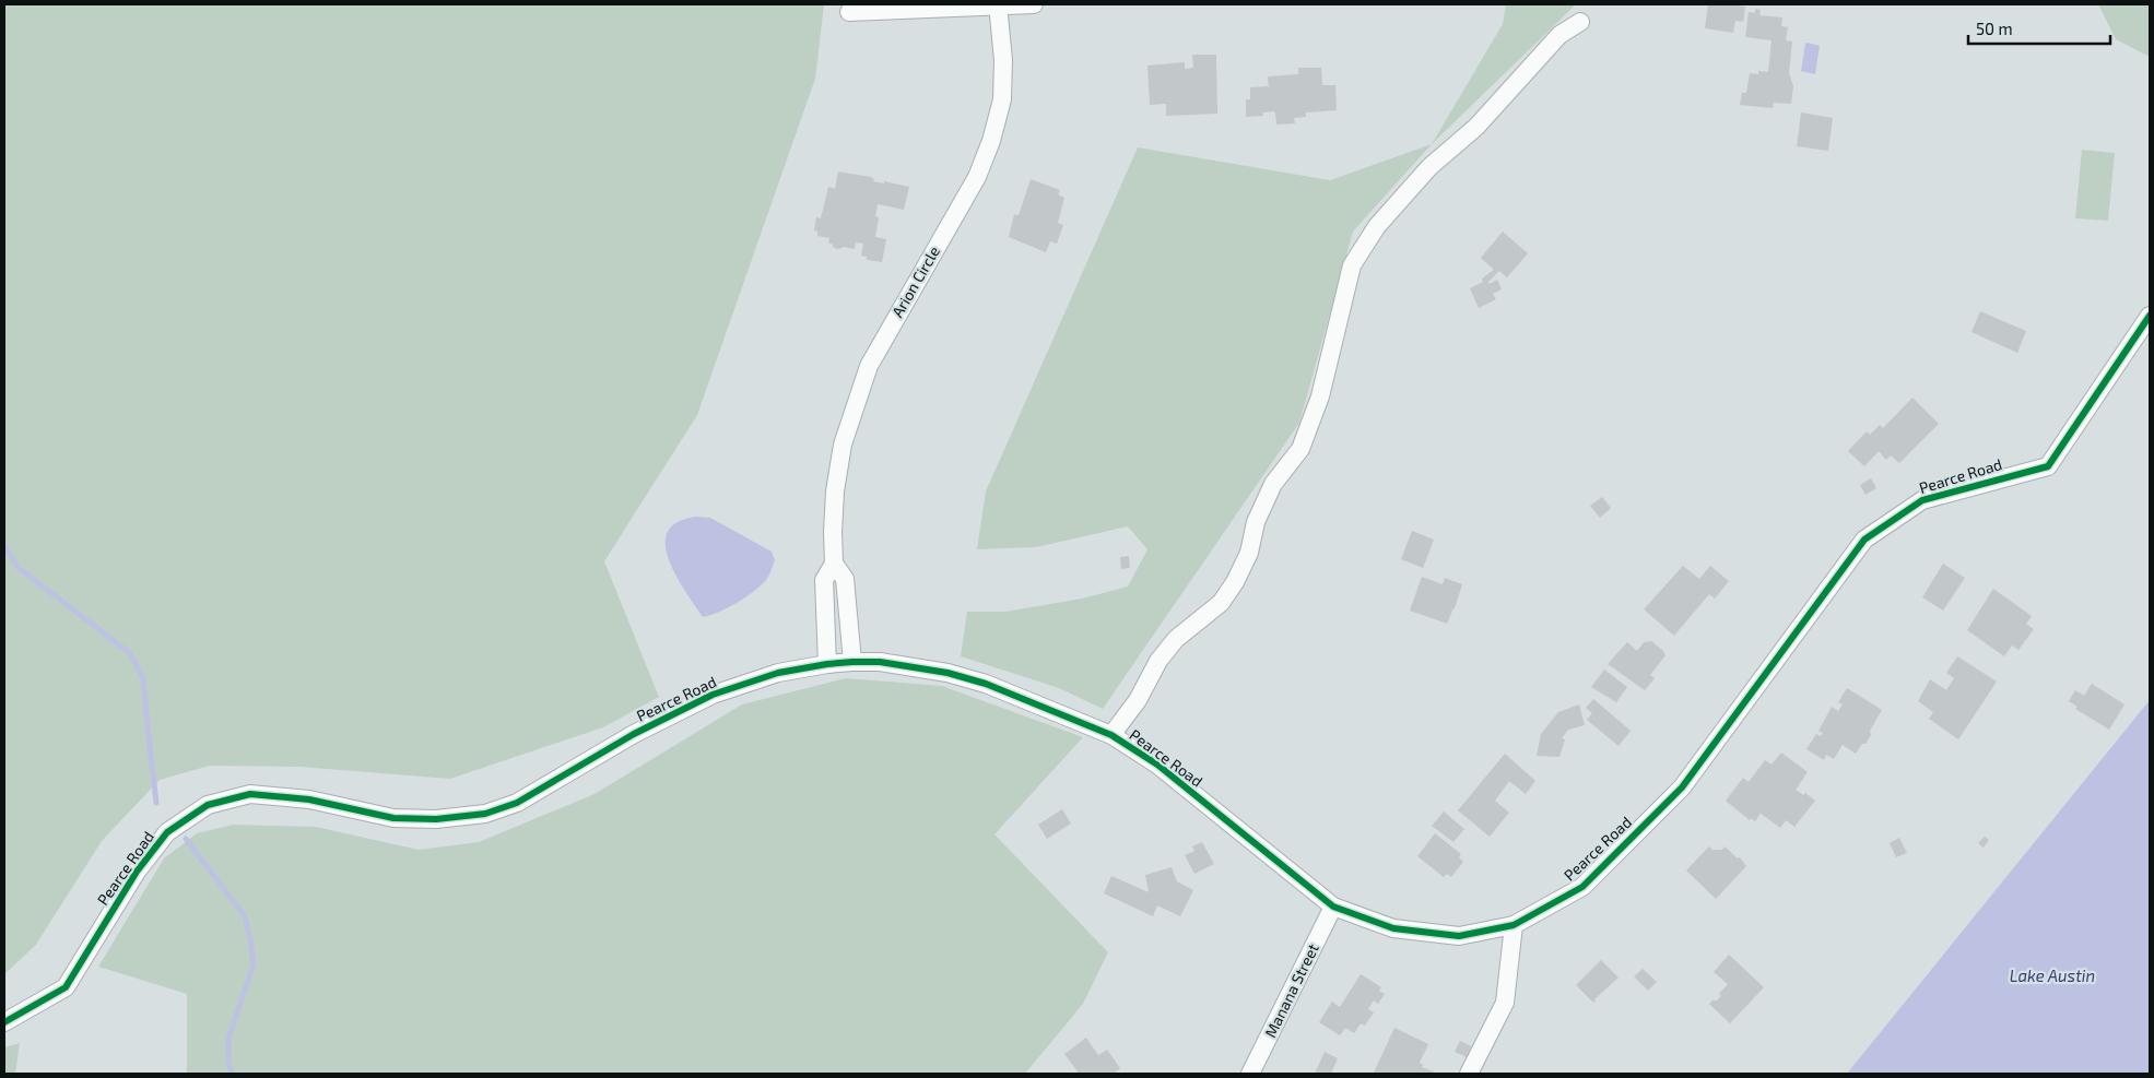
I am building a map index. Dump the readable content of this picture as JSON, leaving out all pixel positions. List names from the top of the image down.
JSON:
{
  "streets": {
    "street": ["Arion Circle", "Pearce Road", "Manana Street"]
  },
  "crossings": [
    ["Arion Circle", "Pearce Road"],
    ["Pearce Road", "Manana Street"]
  ],
  "water": ["Lake Austin"],
  "scale_bar": "50 m"
}
